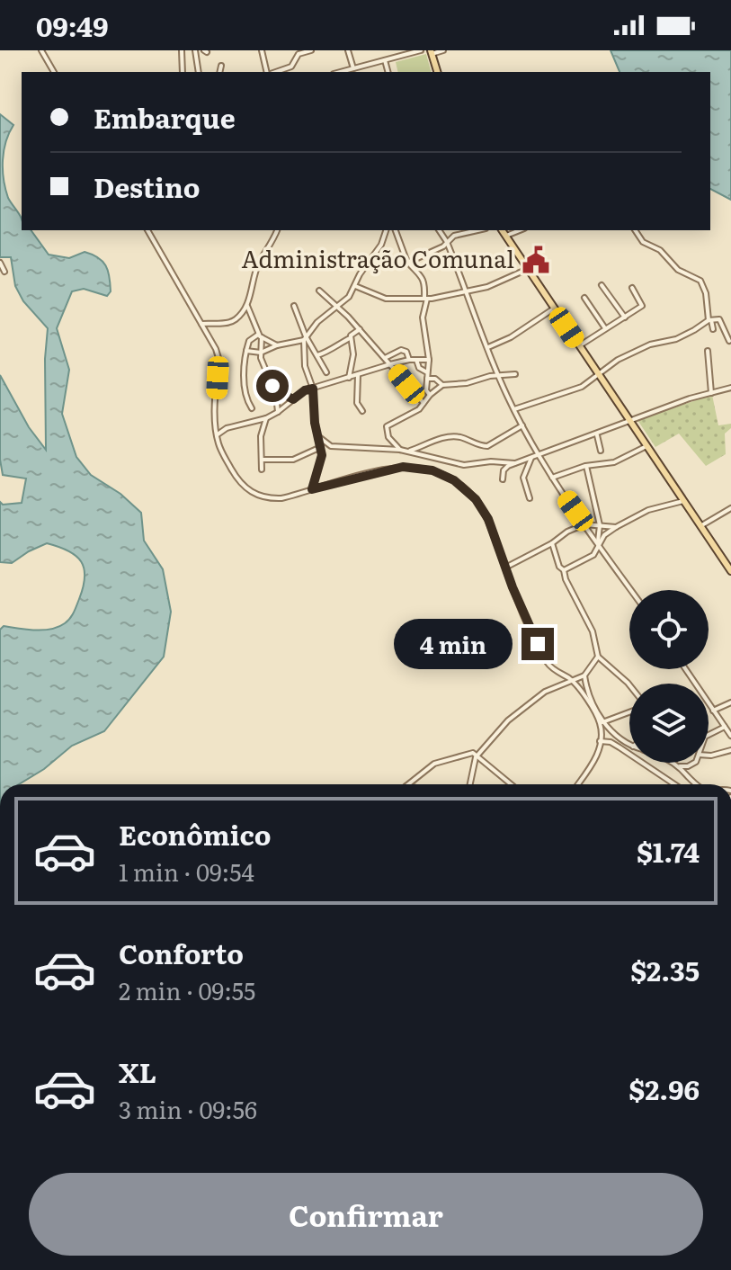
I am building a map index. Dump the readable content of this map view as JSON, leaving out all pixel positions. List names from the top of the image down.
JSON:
{
  "places": {
    "public building": ["Administração Comunal"]
  },
  "page": {
    "status": "09:49",
    "banner": ["Embarque", "Destino"],
    "bubble": "4 min",
    "list": [
      {
        "name": "Econômico",
        "note": "1 min · 09:54",
        "value": "$1.74"
      },
      {
        "name": "Conforto",
        "note": "2 min · 09:55",
        "value": "$2.35"
      },
      {
        "name": "XL",
        "note": "3 min · 09:56",
        "value": "$2.96"
      }
    ],
    "buttons": "Confirmar"
  }
}
